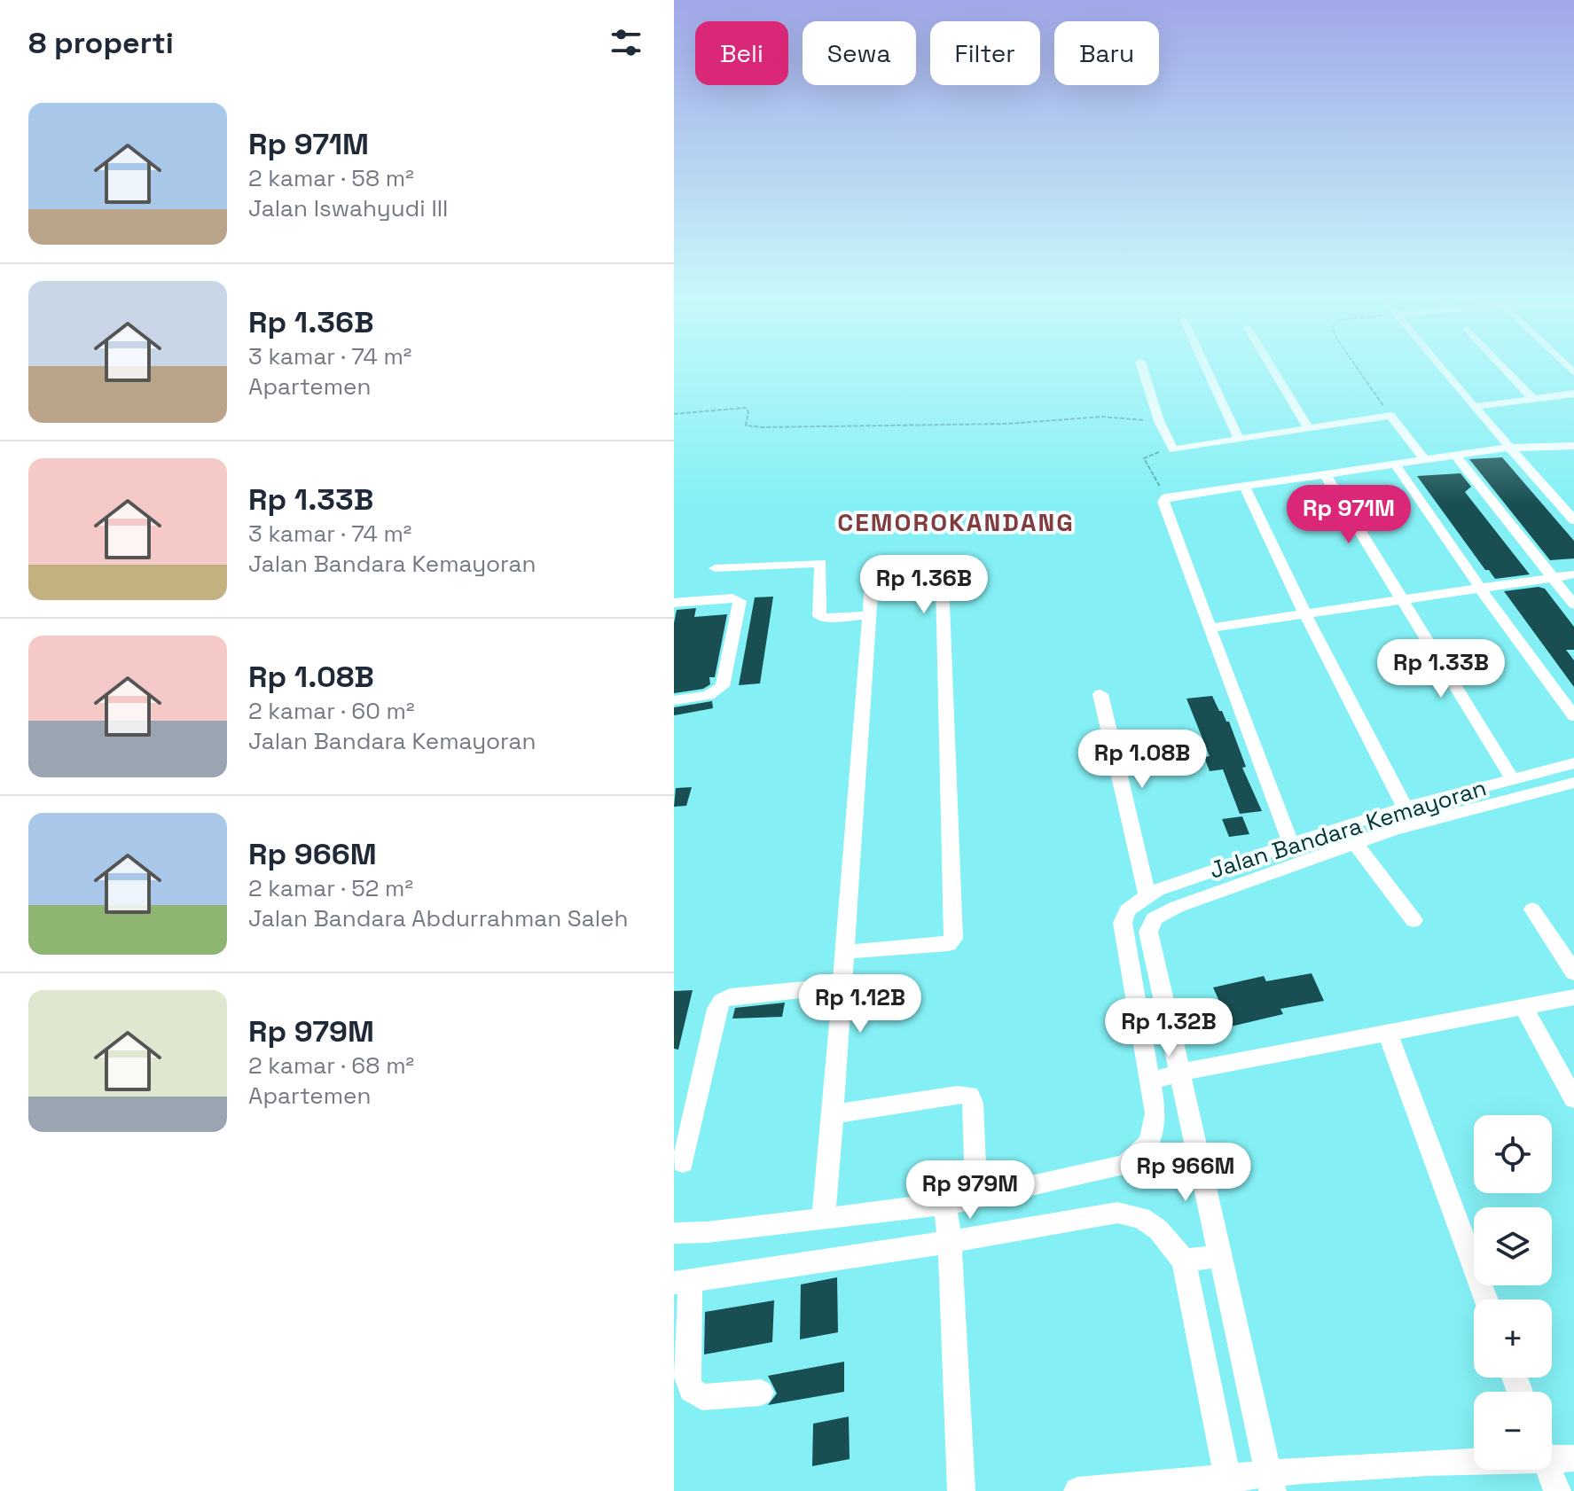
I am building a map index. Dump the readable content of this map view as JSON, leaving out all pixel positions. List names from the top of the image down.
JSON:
{
  "streets": {
    "street": ["Jalan Bandara Kemayoran"]
  },
  "districts": ["CEMOROKANDANG"],
  "page": {
    "heading": "8 properti",
    "chip": [
      "Beli",
      "Sewa",
      "Filter",
      "Baru"
    ],
    "list": [
      {
        "name": "Rp 971M",
        "note": "2 kamar · 58 m² · Jalan Iswahyudi III"
      },
      {
        "name": "Rp 1.36B",
        "note": "3 kamar · 74 m² · Apartemen"
      },
      {
        "name": "Rp 1.33B",
        "note": "3 kamar · 74 m² · Jalan Bandara Kemayoran"
      },
      {
        "name": "Rp 1.08B",
        "note": "2 kamar · 60 m² · Jalan Bandara Kemayoran"
      },
      {
        "name": "Rp 966M",
        "note": "2 kamar · 52 m² · Jalan Bandara Abdurrahman Saleh"
      },
      {
        "name": "Rp 979M",
        "note": "2 kamar · 68 m² · Apartemen"
      }
    ],
    "price": [
      "Rp 971M",
      "Rp 1.36B",
      "Rp 1.33B",
      "Rp 1.08B",
      "Rp 1.12B",
      "Rp 1.32B",
      "Rp 966M",
      "Rp 979M"
    ],
    "map_buttons": ["+", "−"]
  }
}
